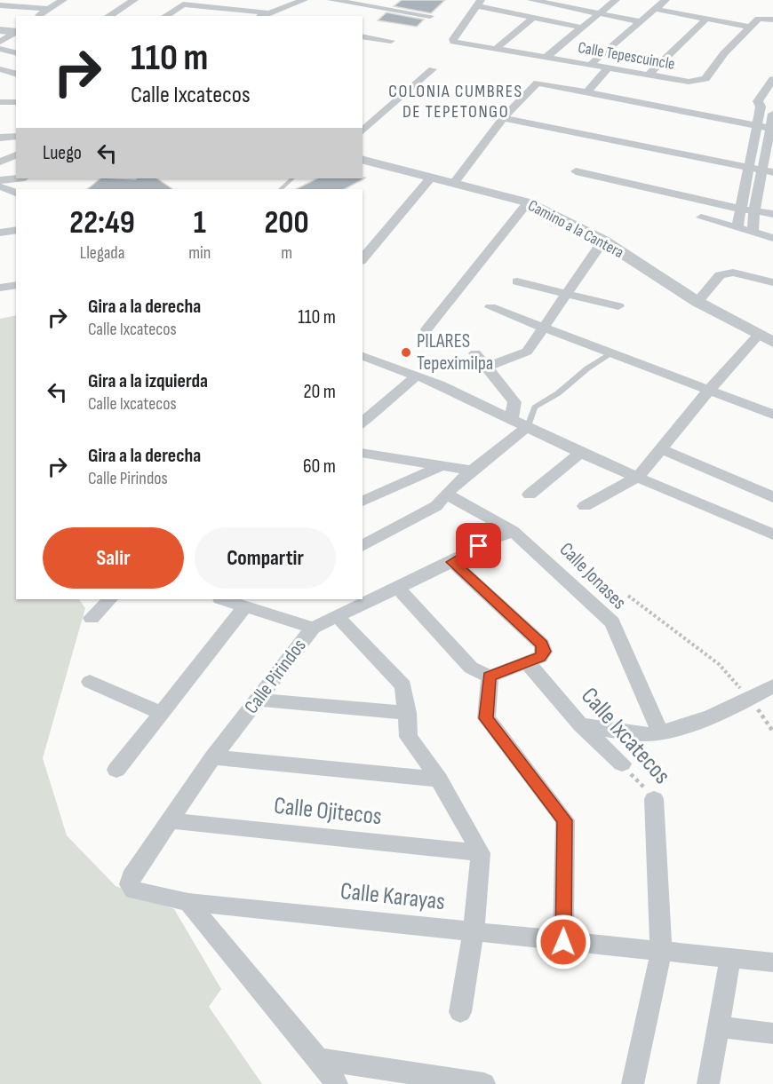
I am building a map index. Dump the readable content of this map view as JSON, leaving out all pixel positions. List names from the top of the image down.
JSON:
{
  "streets": {
    "street": [
      "Calle Tepescuincle",
      "Camino a la Cantera",
      "Calle Jonases",
      "Calle Pirindos",
      "Calle Ixcatecos",
      "Calle Ojitecos",
      "Calle Karayas"
    ]
  },
  "crossings": [
    ["Calle Jonases", "Calle Pirindos"],
    ["Calle Pirindos", "Calle Ojitecos"],
    ["Calle Pirindos", "Calle Karayas"],
    ["Calle Ixcatecos", "Calle Karayas"]
  ],
  "districts": ["COLONIA CUMBRES DE TEPETONGO"],
  "places": ["PILARES Tepeximilpa"],
  "page": {
    "turn": ["110 m", "Calle Ixcatecos"],
    "then": "Luego",
    "eta": [
      "22:49",
      "Llegada",
      "1",
      "min",
      "200",
      "m"
    ],
    "list": [
      {
        "name": "Gira a la derecha",
        "note": "Calle Ixcatecos",
        "value": "110 m"
      },
      {
        "name": "Gira a la izquierda",
        "note": "Calle Ixcatecos",
        "value": "20 m"
      },
      {
        "name": "Gira a la derecha",
        "note": "Calle Pirindos",
        "value": "60 m"
      }
    ],
    "buttons": ["Salir", "Compartir"]
  }
}
